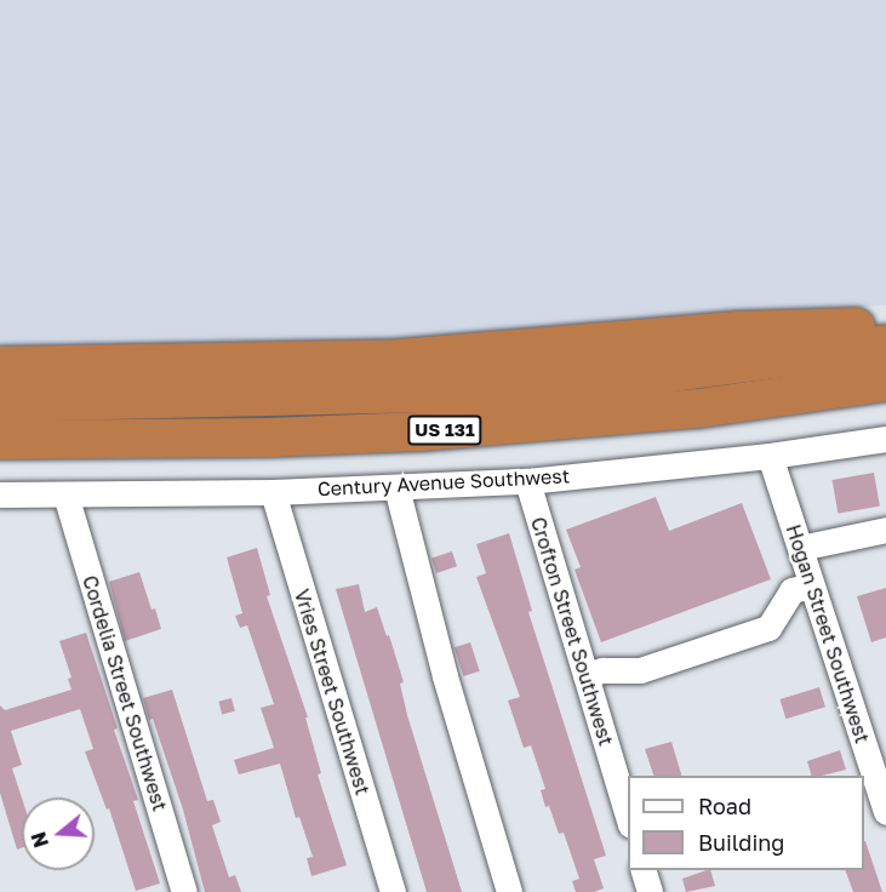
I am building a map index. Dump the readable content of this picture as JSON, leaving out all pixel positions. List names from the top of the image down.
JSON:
{
  "streets": {
    "highway": ["US 131"],
    "street": [
      "Century Avenue Southwest",
      "Crofton Street Southwest",
      "Hogan Street Southwest",
      "Vries Street Southwest",
      "Cordelia Street Southwest"
    ]
  },
  "crossings": [
    ["Century Avenue Southwest", "Crofton Street Southwest"],
    ["Century Avenue Southwest", "Hogan Street Southwest"],
    ["Century Avenue Southwest", "Vries Street Southwest"],
    ["Century Avenue Southwest", "Cordelia Street Southwest"]
  ],
  "legend": ["Road", "Building"],
  "north": "left"
}
